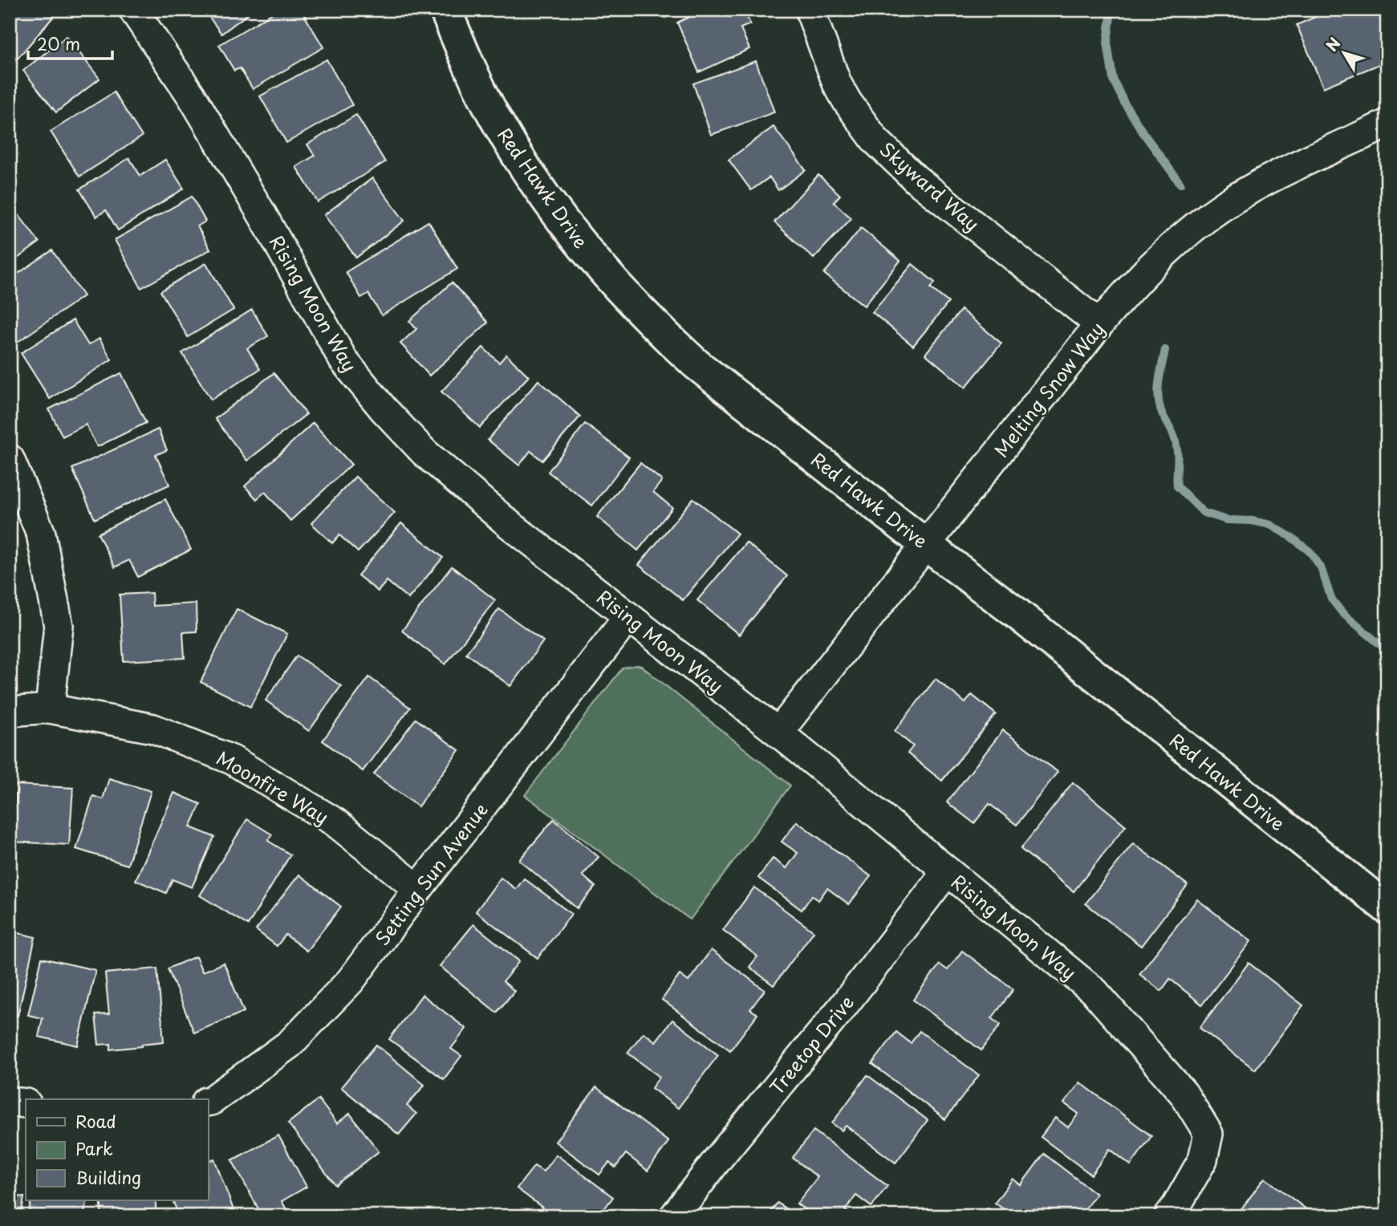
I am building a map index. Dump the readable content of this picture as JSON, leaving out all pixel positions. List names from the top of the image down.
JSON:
{
  "streets": {
    "street": [
      "Skyward Way",
      "Red Hawk Drive",
      "Rising Moon Way",
      "Melting Snow Way",
      "Moonfire Way",
      "Setting Sun Avenue",
      "Treetop Drive"
    ]
  },
  "crossings": [
    ["Skyward Way", "Melting Snow Way"],
    ["Red Hawk Drive", "Melting Snow Way"],
    ["Rising Moon Way", "Melting Snow Way"],
    ["Rising Moon Way", "Setting Sun Avenue"],
    ["Rising Moon Way", "Treetop Drive"],
    ["Moonfire Way", "Setting Sun Avenue"]
  ],
  "legend": ["Road", "Park", "Building"],
  "scale_bar": "20 m",
  "north": "top left"
}
